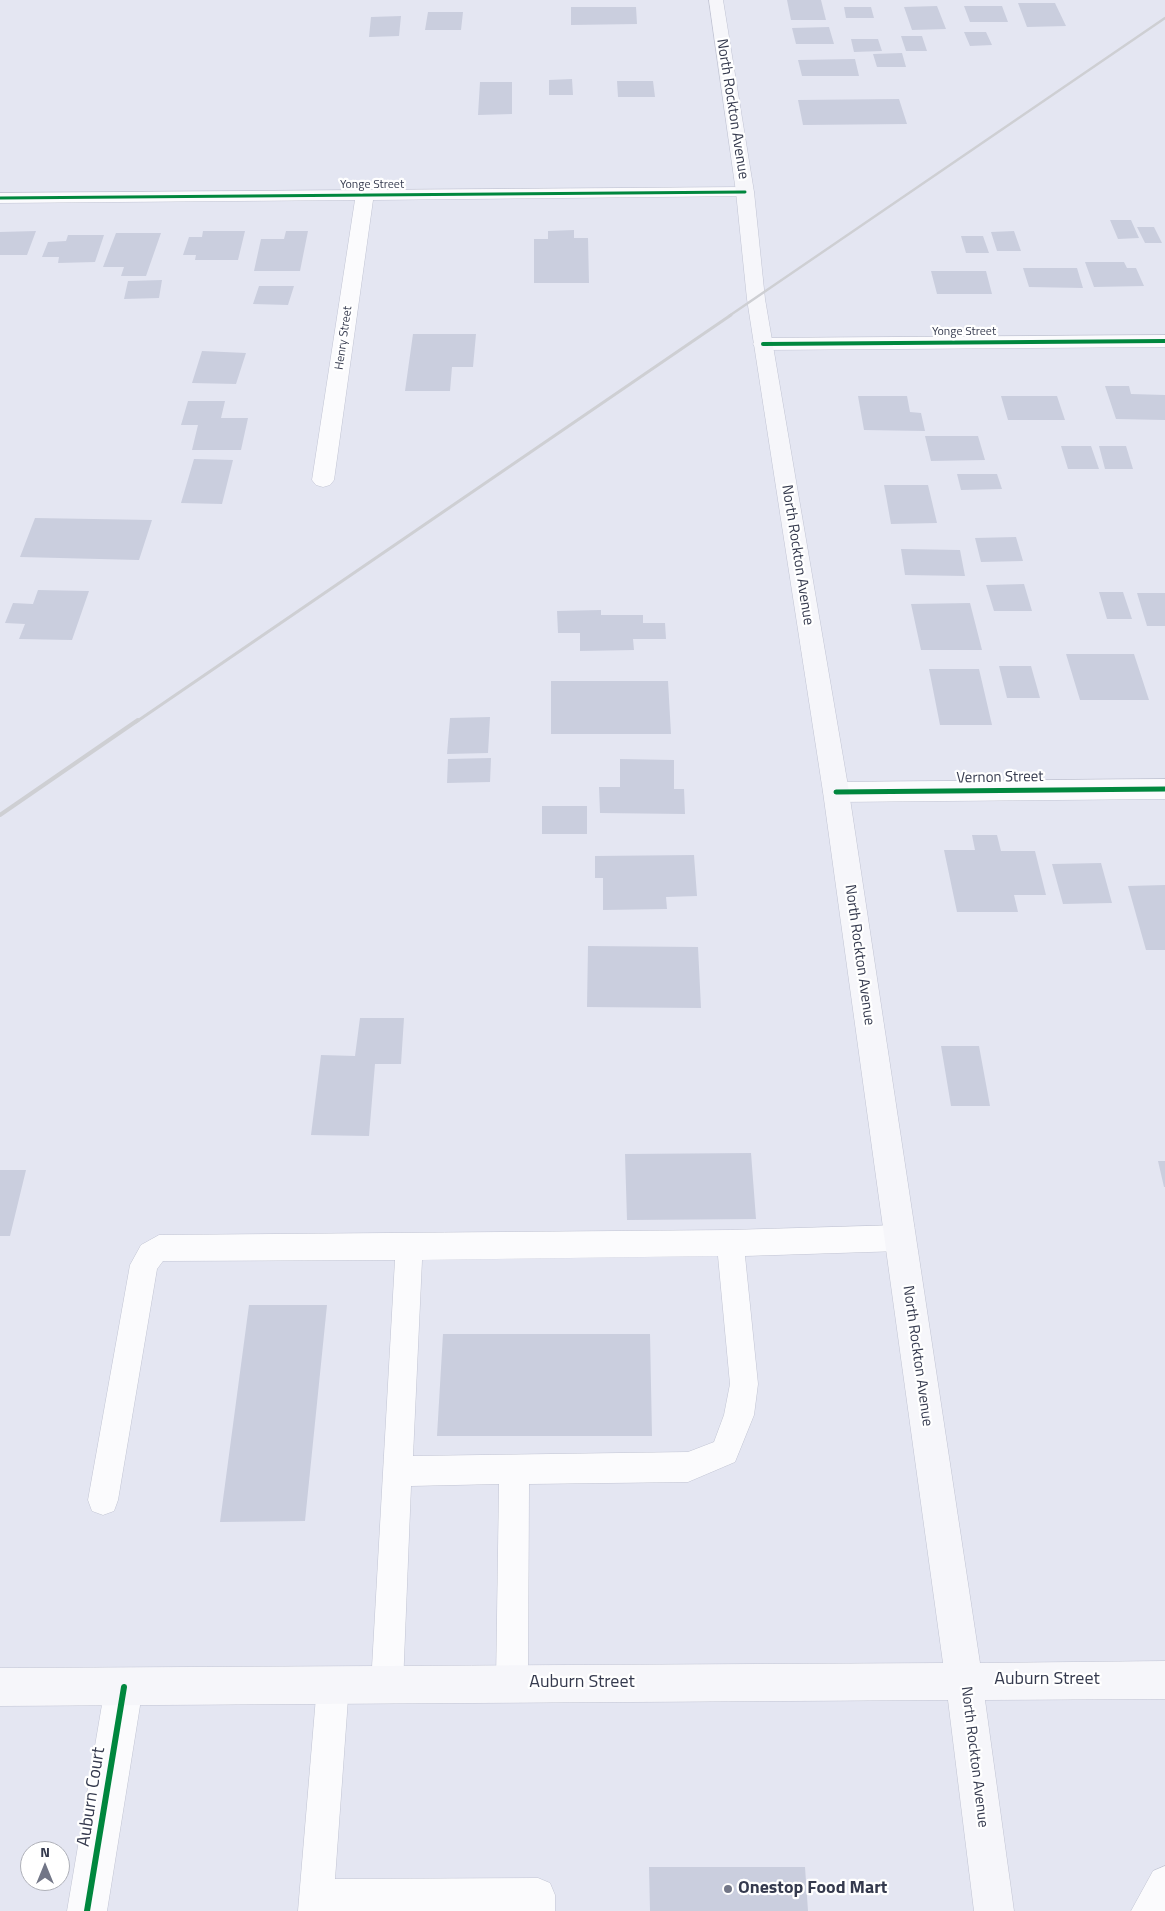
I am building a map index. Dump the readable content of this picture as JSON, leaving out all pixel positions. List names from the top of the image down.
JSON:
{
  "streets": {
    "main road": ["North Rockton Avenue", "Auburn Street"],
    "street": [
      "Yonge Street",
      "Henry Street",
      "Vernon Street",
      "Auburn Court"
    ]
  },
  "crossings": [
    ["North Rockton Avenue", "Yonge Street"],
    ["North Rockton Avenue", "Vernon Street"],
    ["North Rockton Avenue", "Auburn Street"],
    ["Yonge Street", "Henry Street"],
    ["Auburn Street", "Auburn Court"]
  ],
  "places": ["Onestop Food Mart"],
  "north": "top"
}
